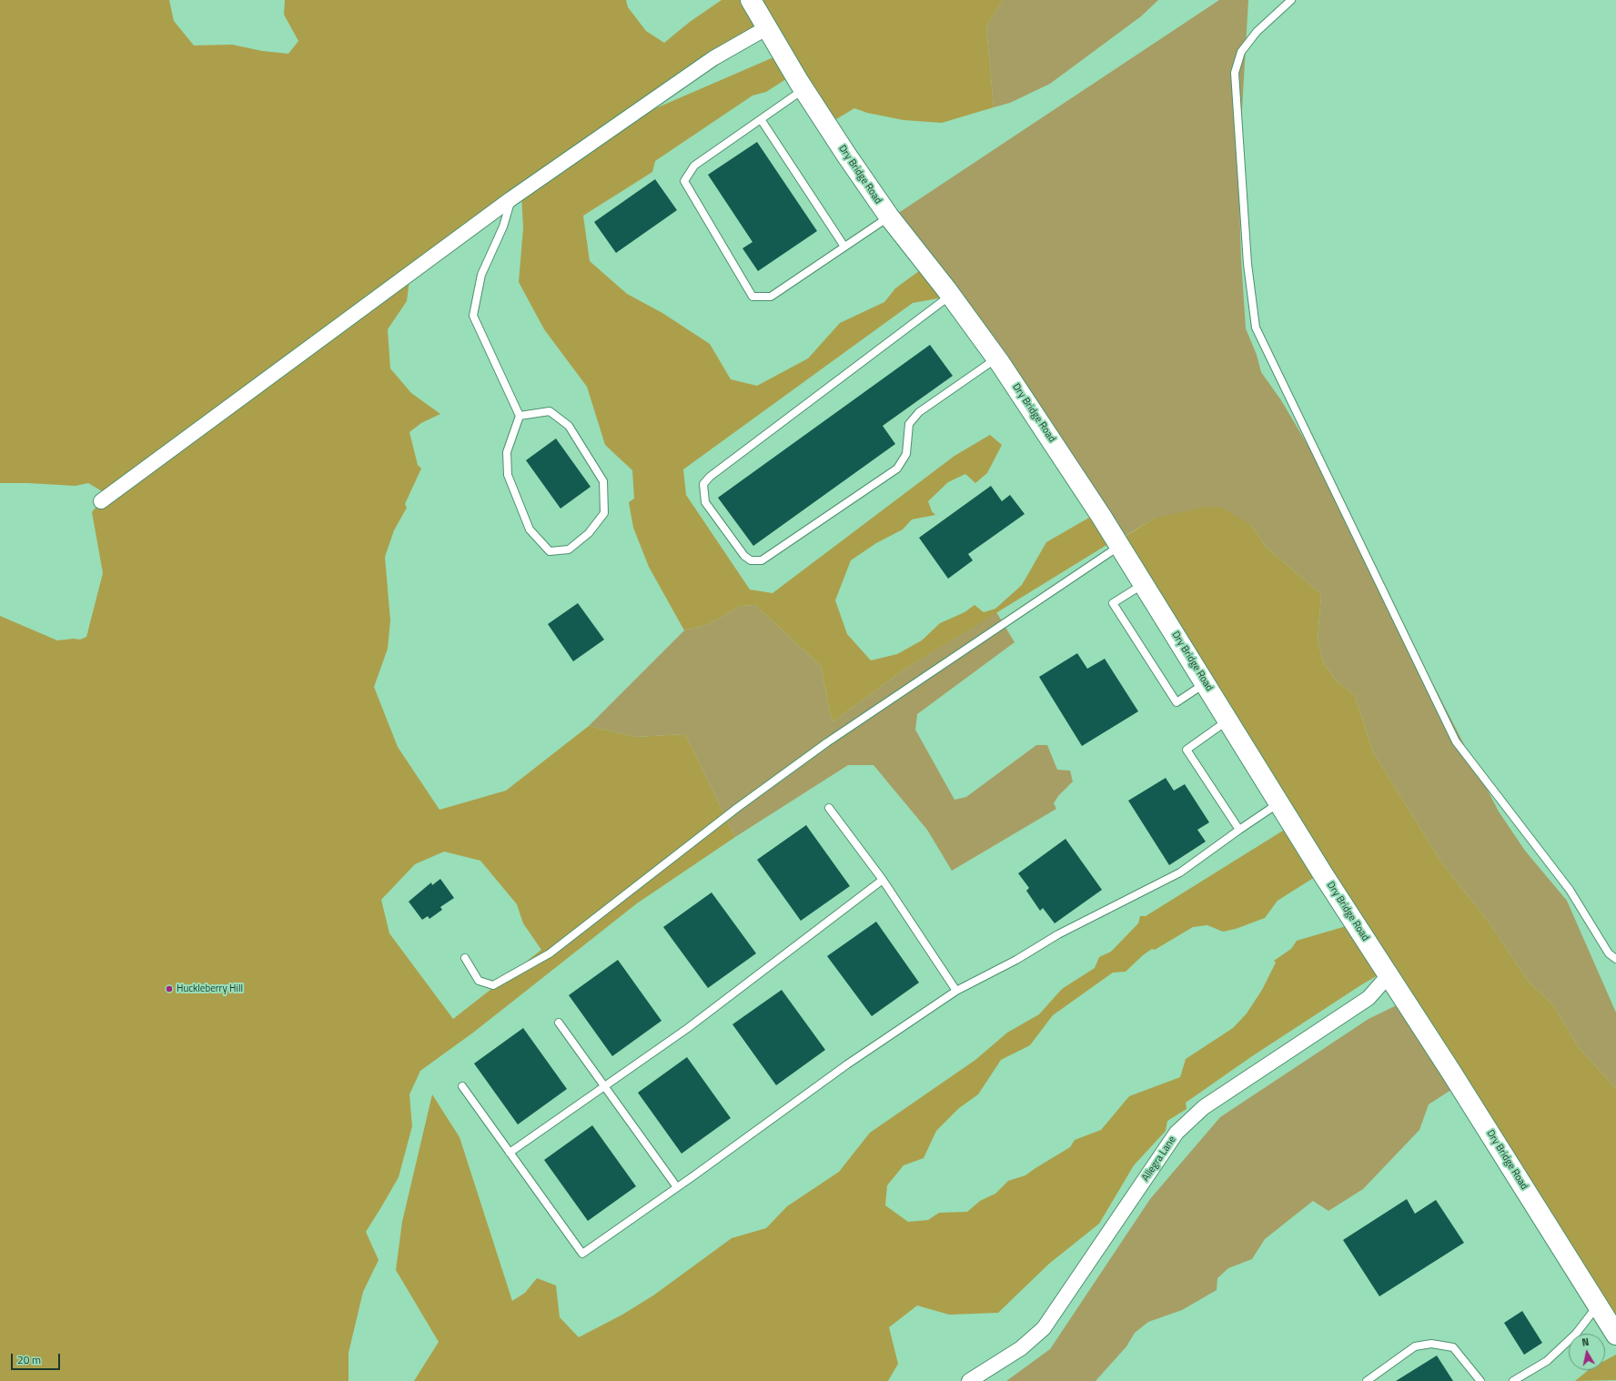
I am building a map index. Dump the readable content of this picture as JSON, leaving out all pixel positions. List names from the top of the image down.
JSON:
{
  "streets": {
    "street": ["Dry Bridge Road", "Allegra Lane"]
  },
  "crossings": [
    ["Dry Bridge Road", "Allegra Lane"]
  ],
  "places": ["Huckleberry Hill"],
  "scale_bar": "20 m",
  "north": "top"
}
